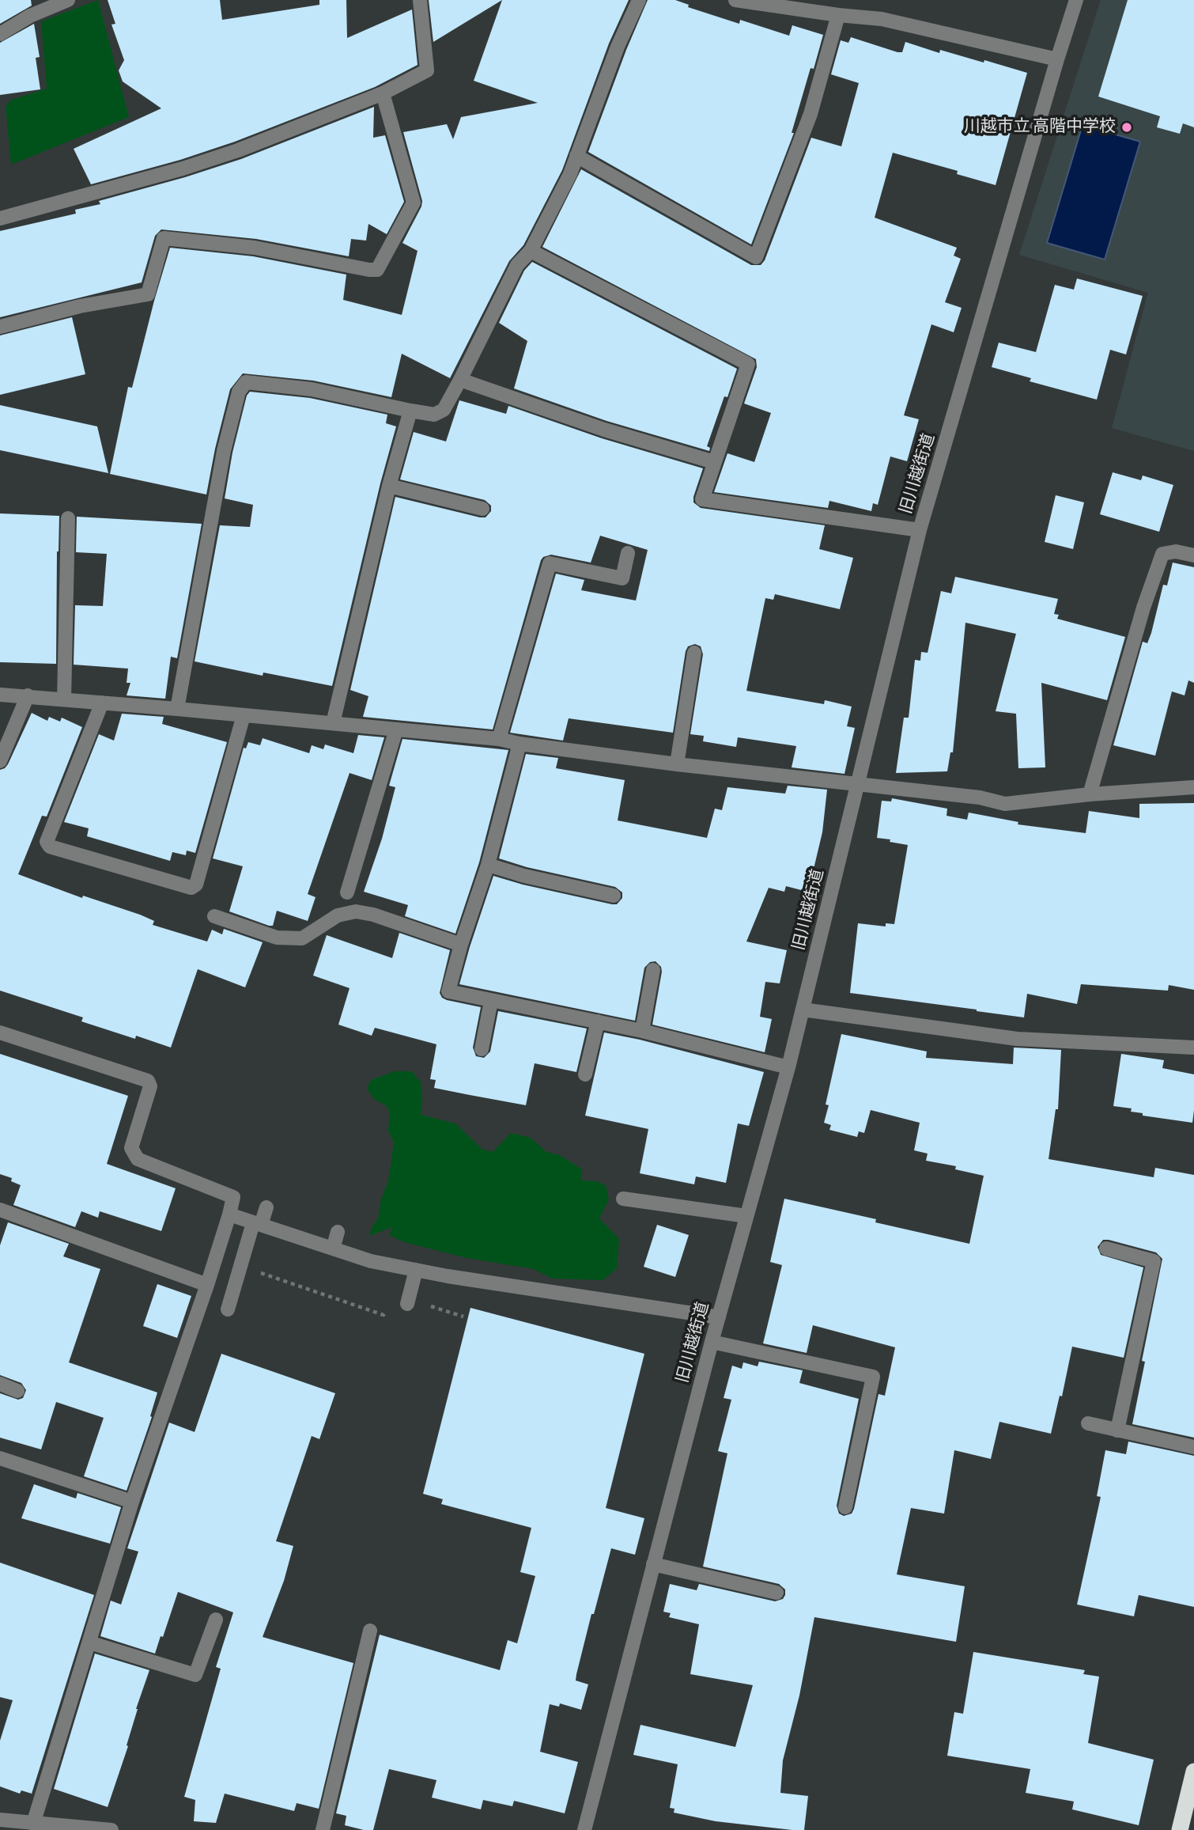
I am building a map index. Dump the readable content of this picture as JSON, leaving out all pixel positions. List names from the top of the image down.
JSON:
{
  "streets": {
    "street": ["旧川越街道"]
  },
  "places": ["川越市立 高階中学校"]
}
